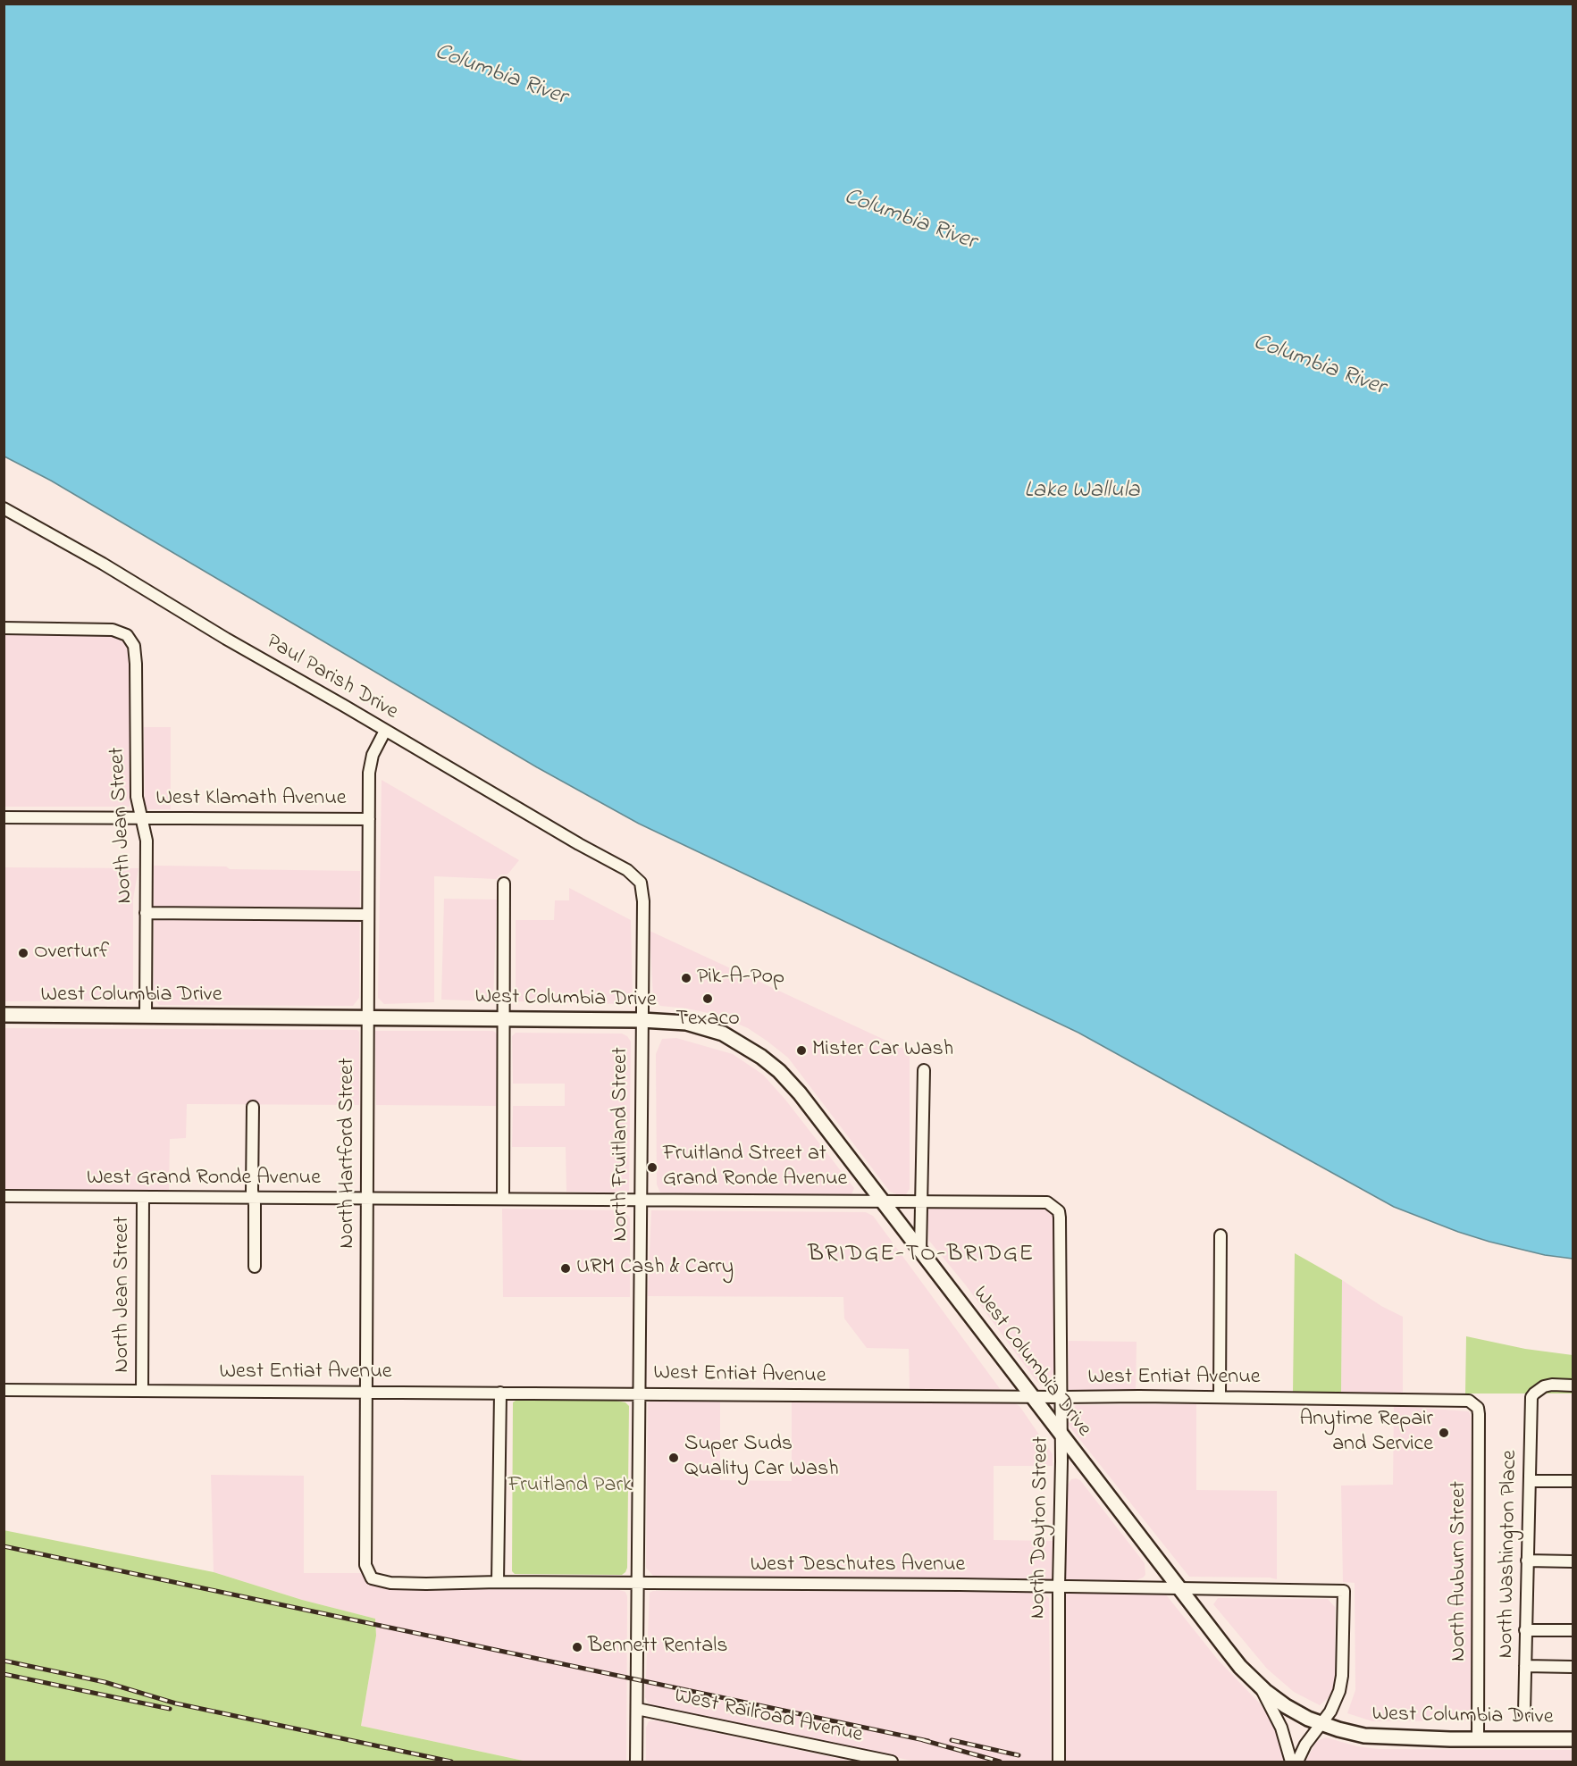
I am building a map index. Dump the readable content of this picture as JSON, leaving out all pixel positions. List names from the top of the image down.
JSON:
{
  "streets": {
    "main road": ["West Columbia Drive"],
    "street": [
      "Paul Parish Drive",
      "West Klamath Avenue",
      "North Jean Street",
      "North Fruitland Street",
      "North Hartford Street",
      "West Grand Ronde Avenue",
      "West Entiat Avenue",
      "North Dayton Street",
      "North Washington Place",
      "West Deschutes Avenue",
      "North Auburn Street",
      "West Railroad Avenue"
    ]
  },
  "crossings": [
    ["Paul Parish Drive", "North Fruitland Street"],
    ["Paul Parish Drive", "North Hartford Street"],
    ["West Klamath Avenue", "North Jean Street"],
    ["West Klamath Avenue", "North Hartford Street"],
    ["North Jean Street", "West Columbia Drive"],
    ["North Jean Street", "West Grand Ronde Avenue"],
    ["North Jean Street", "West Entiat Avenue"],
    ["West Columbia Drive", "North Fruitland Street"],
    ["West Columbia Drive", "North Hartford Street"],
    ["West Columbia Drive", "West Grand Ronde Avenue"],
    ["West Columbia Drive", "West Entiat Avenue"],
    ["West Columbia Drive", "North Dayton Street"],
    ["West Columbia Drive", "West Deschutes Avenue"],
    ["West Columbia Drive", "North Auburn Street"],
    ["North Fruitland Street", "West Grand Ronde Avenue"],
    ["North Fruitland Street", "West Entiat Avenue"],
    ["North Fruitland Street", "West Deschutes Avenue"],
    ["North Fruitland Street", "West Railroad Avenue"],
    ["North Hartford Street", "West Grand Ronde Avenue"],
    ["North Hartford Street", "West Entiat Avenue"],
    ["North Hartford Street", "West Deschutes Avenue"],
    ["West Grand Ronde Avenue", "North Dayton Street"],
    ["West Entiat Avenue", "North Dayton Street"],
    ["West Entiat Avenue", "North Auburn Street"],
    ["North Dayton Street", "West Deschutes Avenue"]
  ],
  "districts": ["BRIDGE-TO-BRIDGE"],
  "water": ["Columbia River", "Lake Wallula"],
  "parks": ["Fruitland Park"],
  "places": [
    "Overturf",
    "Pik-A-Pop",
    "Texaco",
    "Mister Car Wash",
    "Fruitland Street at Grand Ronde Avenue",
    "URM Cash & Carry",
    "Anytime Repair and Service",
    "Super Suds Quality Car Wash",
    "Bennett Rentals"
  ]
}
